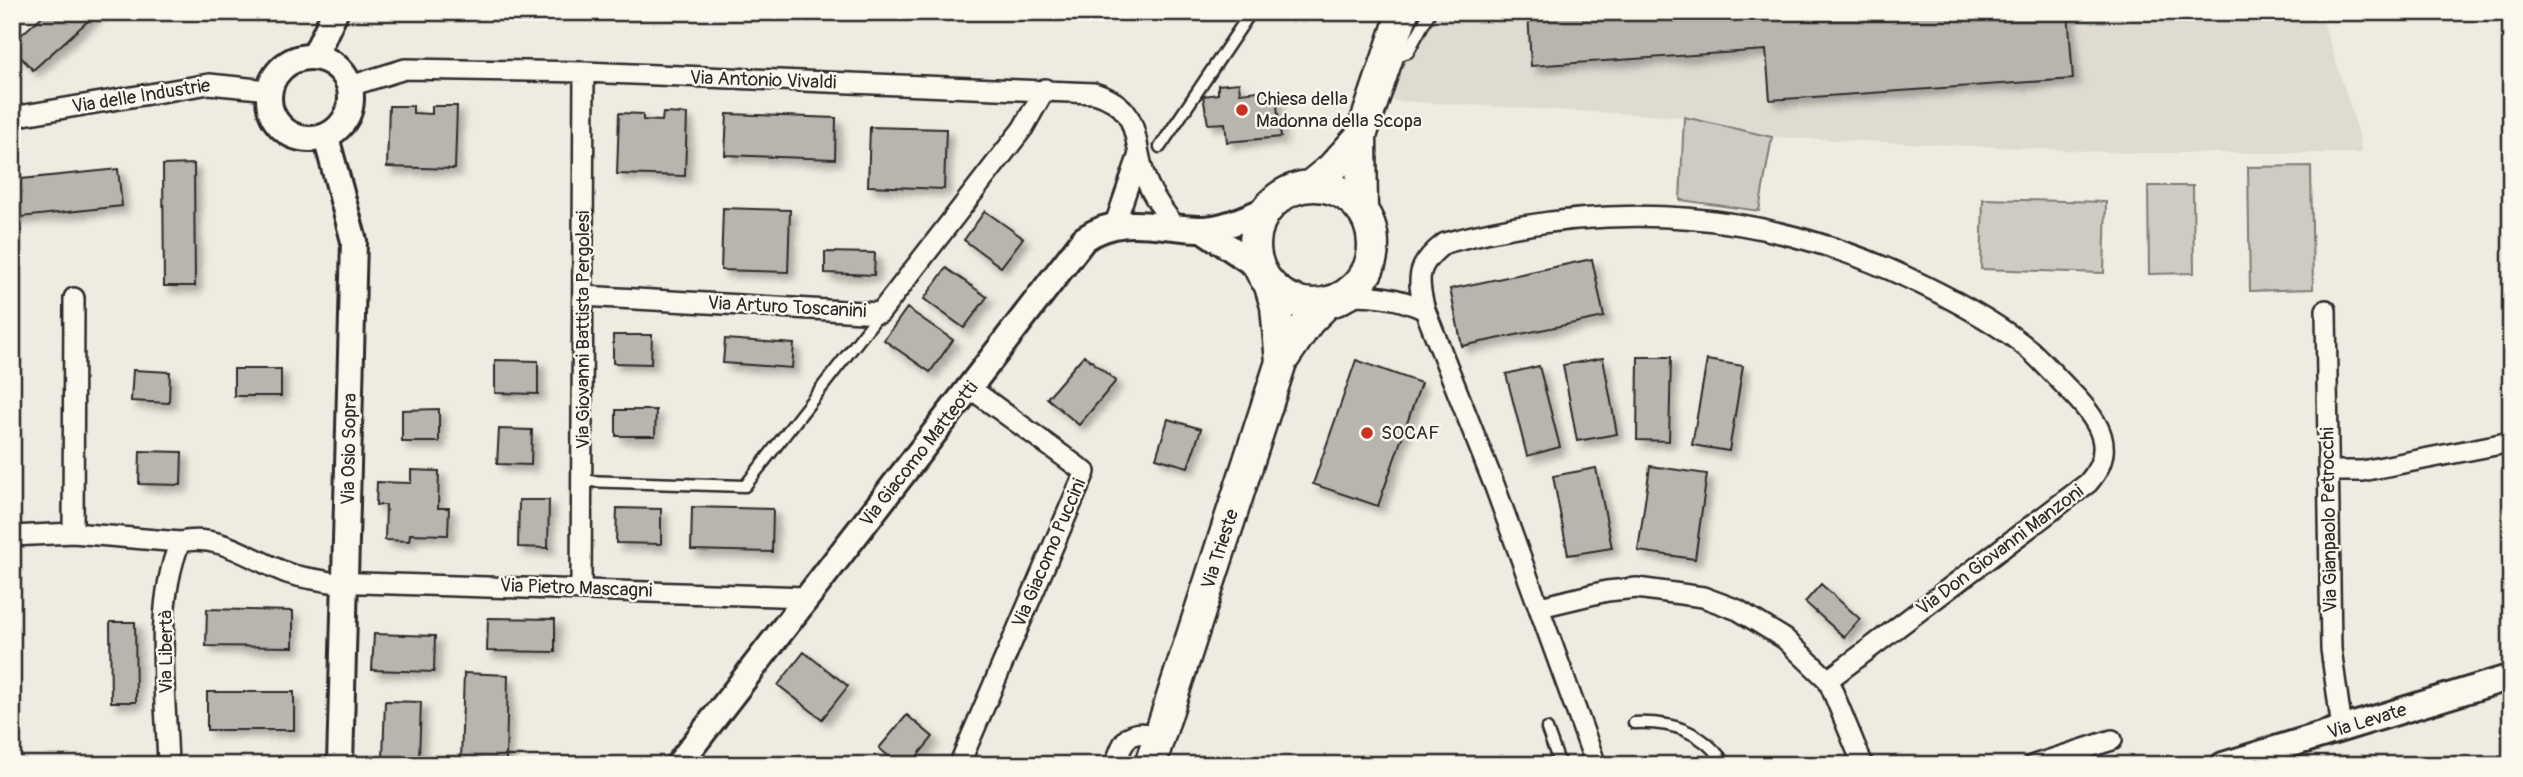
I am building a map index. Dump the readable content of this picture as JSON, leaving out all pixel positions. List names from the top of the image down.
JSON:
{
  "streets": {
    "main road": ["Via Trieste"],
    "street": [
      "Via Antonio Vivaldi",
      "Via delle Industrie",
      "Via Arturo Toscanini",
      "Via Giovanni Battista Pergolesi",
      "Via Osio Sopra",
      "Via Giacomo Matteotti",
      "Via Gianpaolo Petrocchi",
      "Via Don Giovanni Manzoni",
      "Via Giacomo Puccini",
      "Via Pietro Mascagni",
      "Via Libertà",
      "Via Levate"
    ]
  },
  "crossings": [
    ["Via Antonio Vivaldi", "Via delle Industrie"],
    ["Via Antonio Vivaldi", "Via Arturo Toscanini"],
    ["Via Antonio Vivaldi", "Via Giovanni Battista Pergolesi"],
    ["Via Antonio Vivaldi", "Via Osio Sopra"],
    ["Via Antonio Vivaldi", "Via Giacomo Matteotti"],
    ["Via delle Industrie", "Via Osio Sopra"],
    ["Via Arturo Toscanini", "Via Giovanni Battista Pergolesi"],
    ["Via Giovanni Battista Pergolesi", "Via Pietro Mascagni"],
    ["Via Osio Sopra", "Via Pietro Mascagni"],
    ["Via Giacomo Matteotti", "Via Giacomo Puccini"],
    ["Via Giacomo Matteotti", "Via Pietro Mascagni"],
    ["Via Gianpaolo Petrocchi", "Via Levate"],
    ["Via Pietro Mascagni", "Via Libertà"]
  ],
  "places": ["Chiesa della Madonna della Scopa", "SOCAF"]
}
